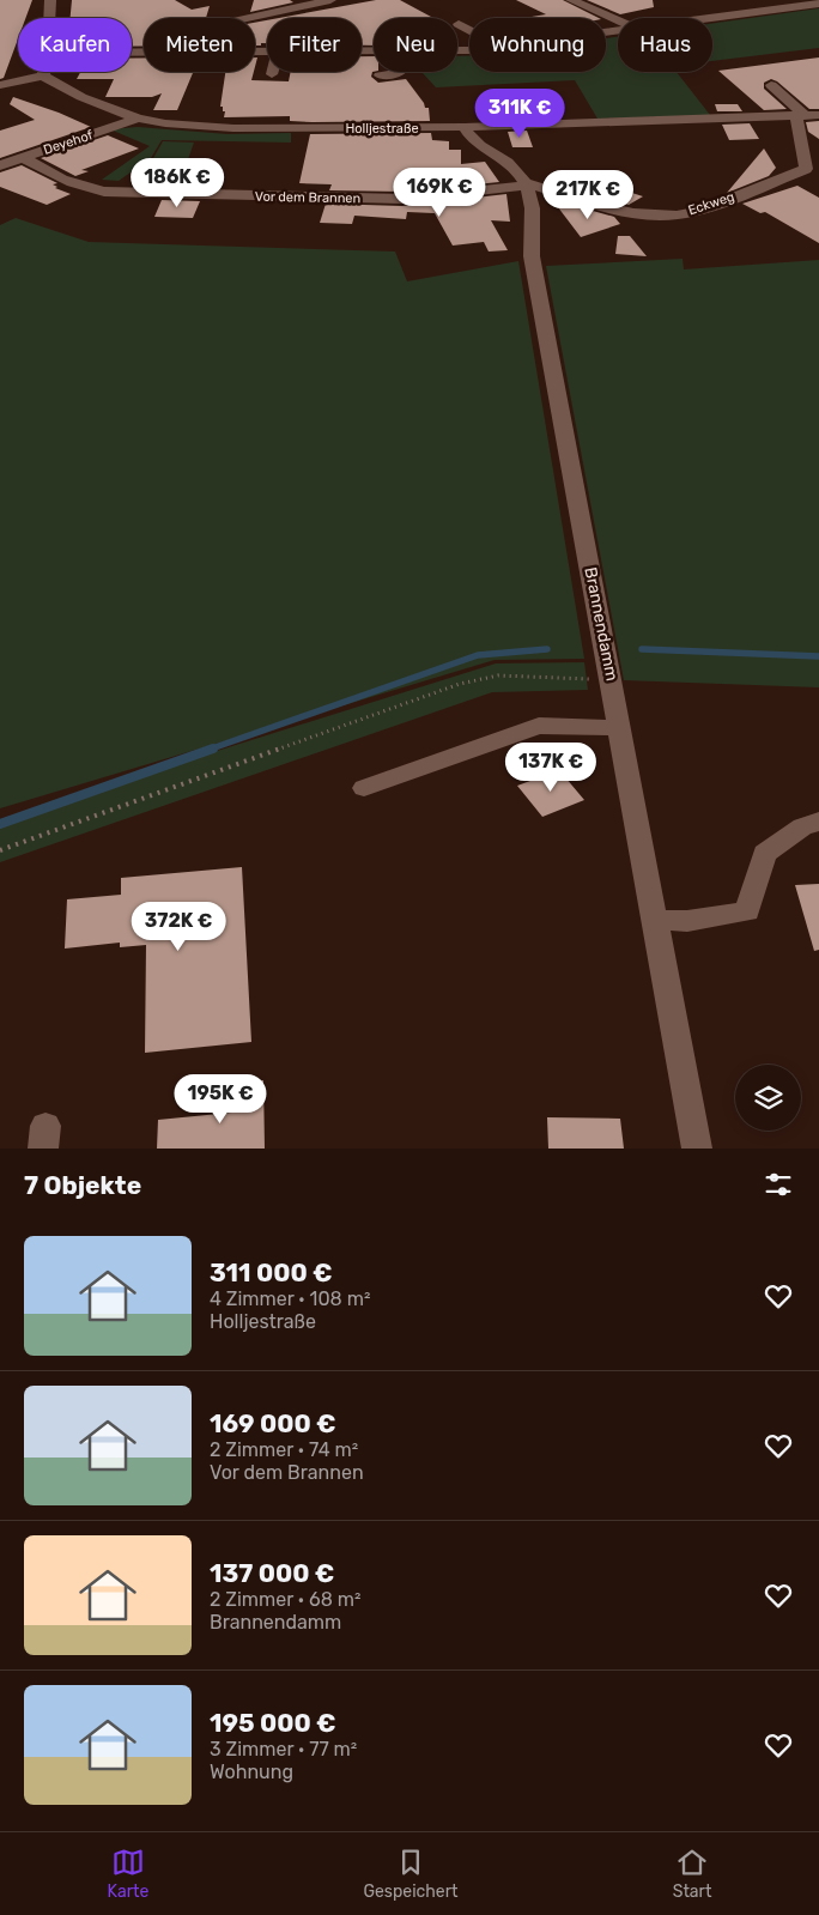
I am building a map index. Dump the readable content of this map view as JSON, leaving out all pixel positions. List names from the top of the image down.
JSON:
{
  "streets": {
    "street": [
      "Holljestraße",
      "Deyehof",
      "Vor dem Brannen",
      "Eckweg",
      "Brannendamm"
    ]
  },
  "crossings": [
    ["Holljestraße", "Deyehof"],
    ["Holljestraße", "Eckweg"],
    ["Deyehof", "Vor dem Brannen"],
    ["Vor dem Brannen", "Eckweg"],
    ["Vor dem Brannen", "Brannendamm"],
    ["Eckweg", "Brannendamm"]
  ],
  "page": {
    "chip": [
      "Kaufen",
      "Mieten",
      "Filter",
      "Neu",
      "Wohnung",
      "Haus"
    ],
    "price": [
      "311K €",
      "186K €",
      "169K €",
      "217K €",
      "137K €",
      "372K €",
      "195K €"
    ],
    "heading": "7 Objekte",
    "list": [
      {
        "name": "311 000 €",
        "note": "4 Zimmer · 108 m² · Holljestraße"
      },
      {
        "name": "169 000 €",
        "note": "2 Zimmer · 74 m² · Vor dem Brannen"
      },
      {
        "name": "137 000 €",
        "note": "2 Zimmer · 68 m² · Brannendamm"
      },
      {
        "name": "195 000 €",
        "note": "3 Zimmer · 77 m² · Wohnung"
      }
    ],
    "tabs": ["Karte", "Gespeichert", "Start"]
  }
}
